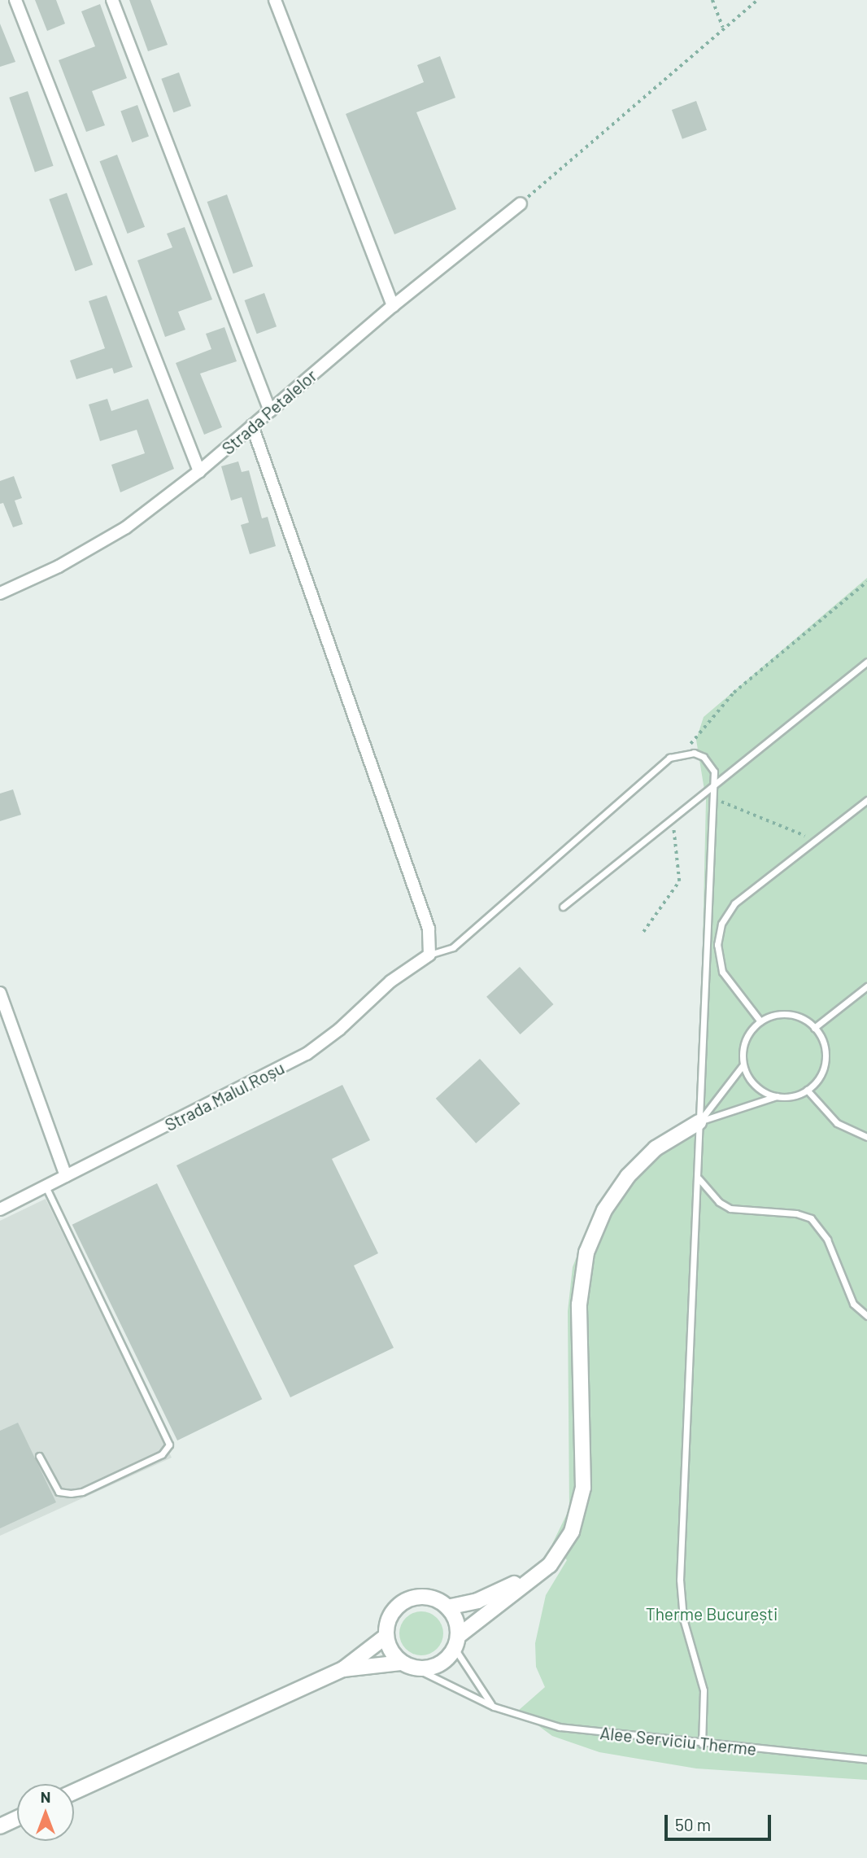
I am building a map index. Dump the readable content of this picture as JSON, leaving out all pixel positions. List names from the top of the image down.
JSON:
{
  "streets": {
    "street": ["Strada Petalelor", "Strada Malul Roșu"],
    "lane": ["Alee Serviciu Therme"]
  },
  "parks": ["Therme București"],
  "scale_bar": "50 m",
  "north": "top"
}
